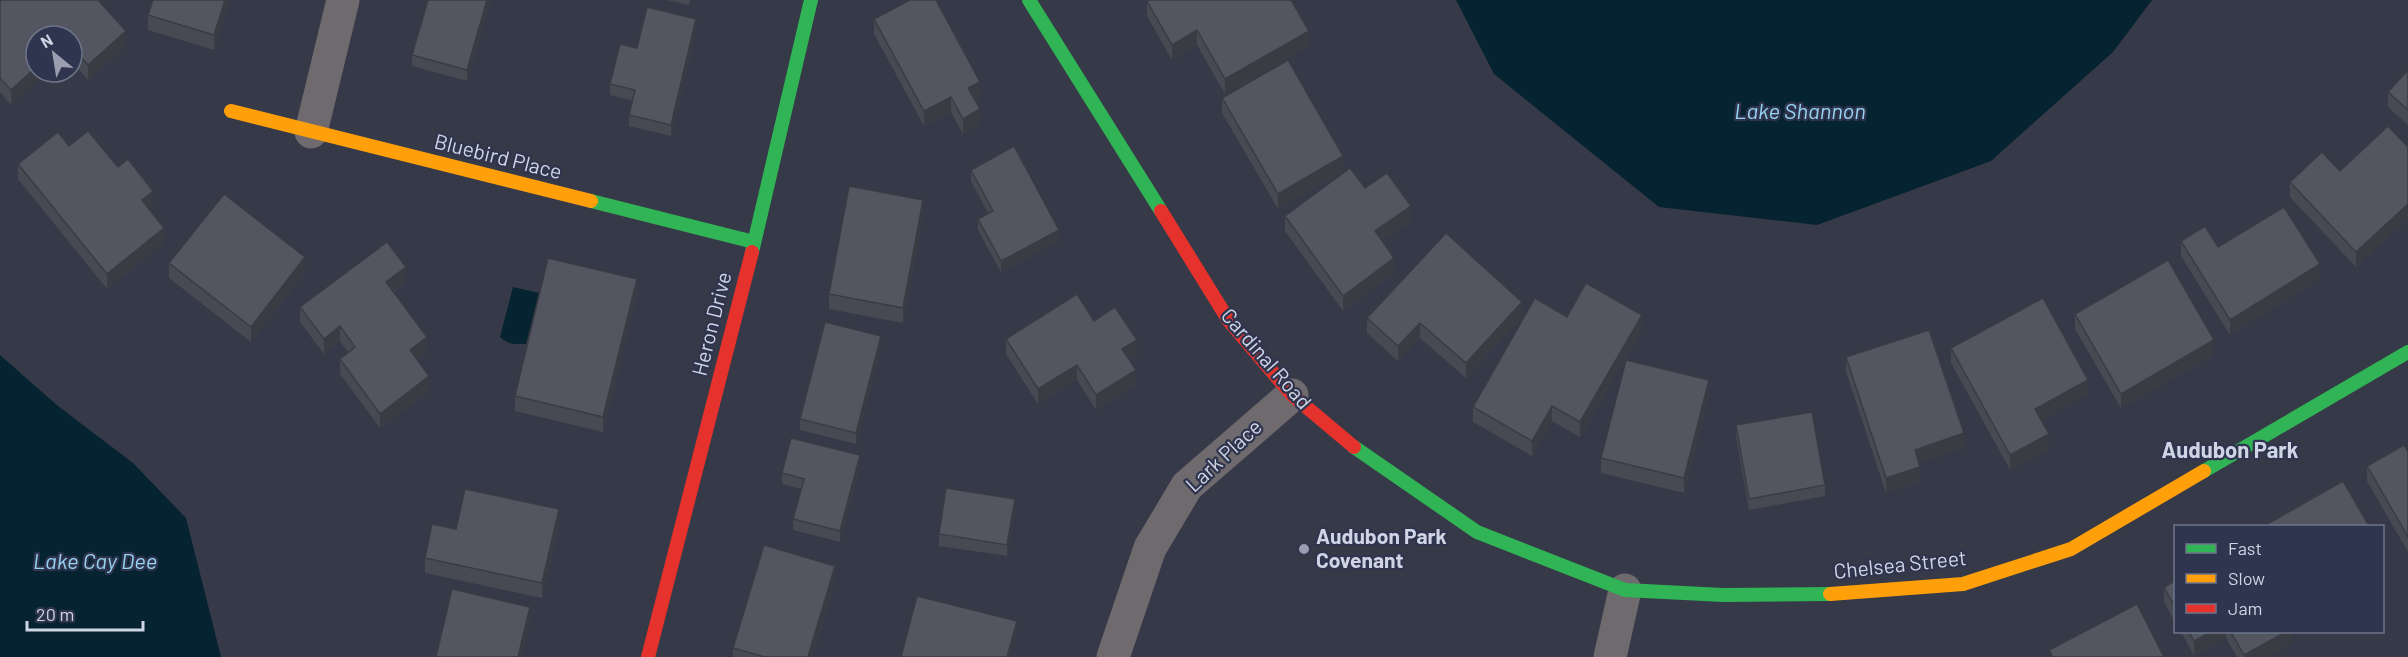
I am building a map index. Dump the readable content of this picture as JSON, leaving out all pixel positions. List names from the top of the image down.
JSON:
{
  "streets": {
    "street": [
      "Bluebird Place",
      "Heron Drive",
      "Cardinal Road",
      "Lark Place",
      "Chelsea Street"
    ]
  },
  "crossings": [
    ["Bluebird Place", "Heron Drive"],
    ["Cardinal Road", "Lark Place"],
    ["Cardinal Road", "Chelsea Street"]
  ],
  "districts": ["Audubon Park"],
  "water": ["Lake Shannon", "Lake Cay Dee"],
  "places": ["Audubon Park Covenant"],
  "legend": ["Fast", "Slow", "Jam"],
  "scale_bar": "20 m",
  "north": "top left"
}
